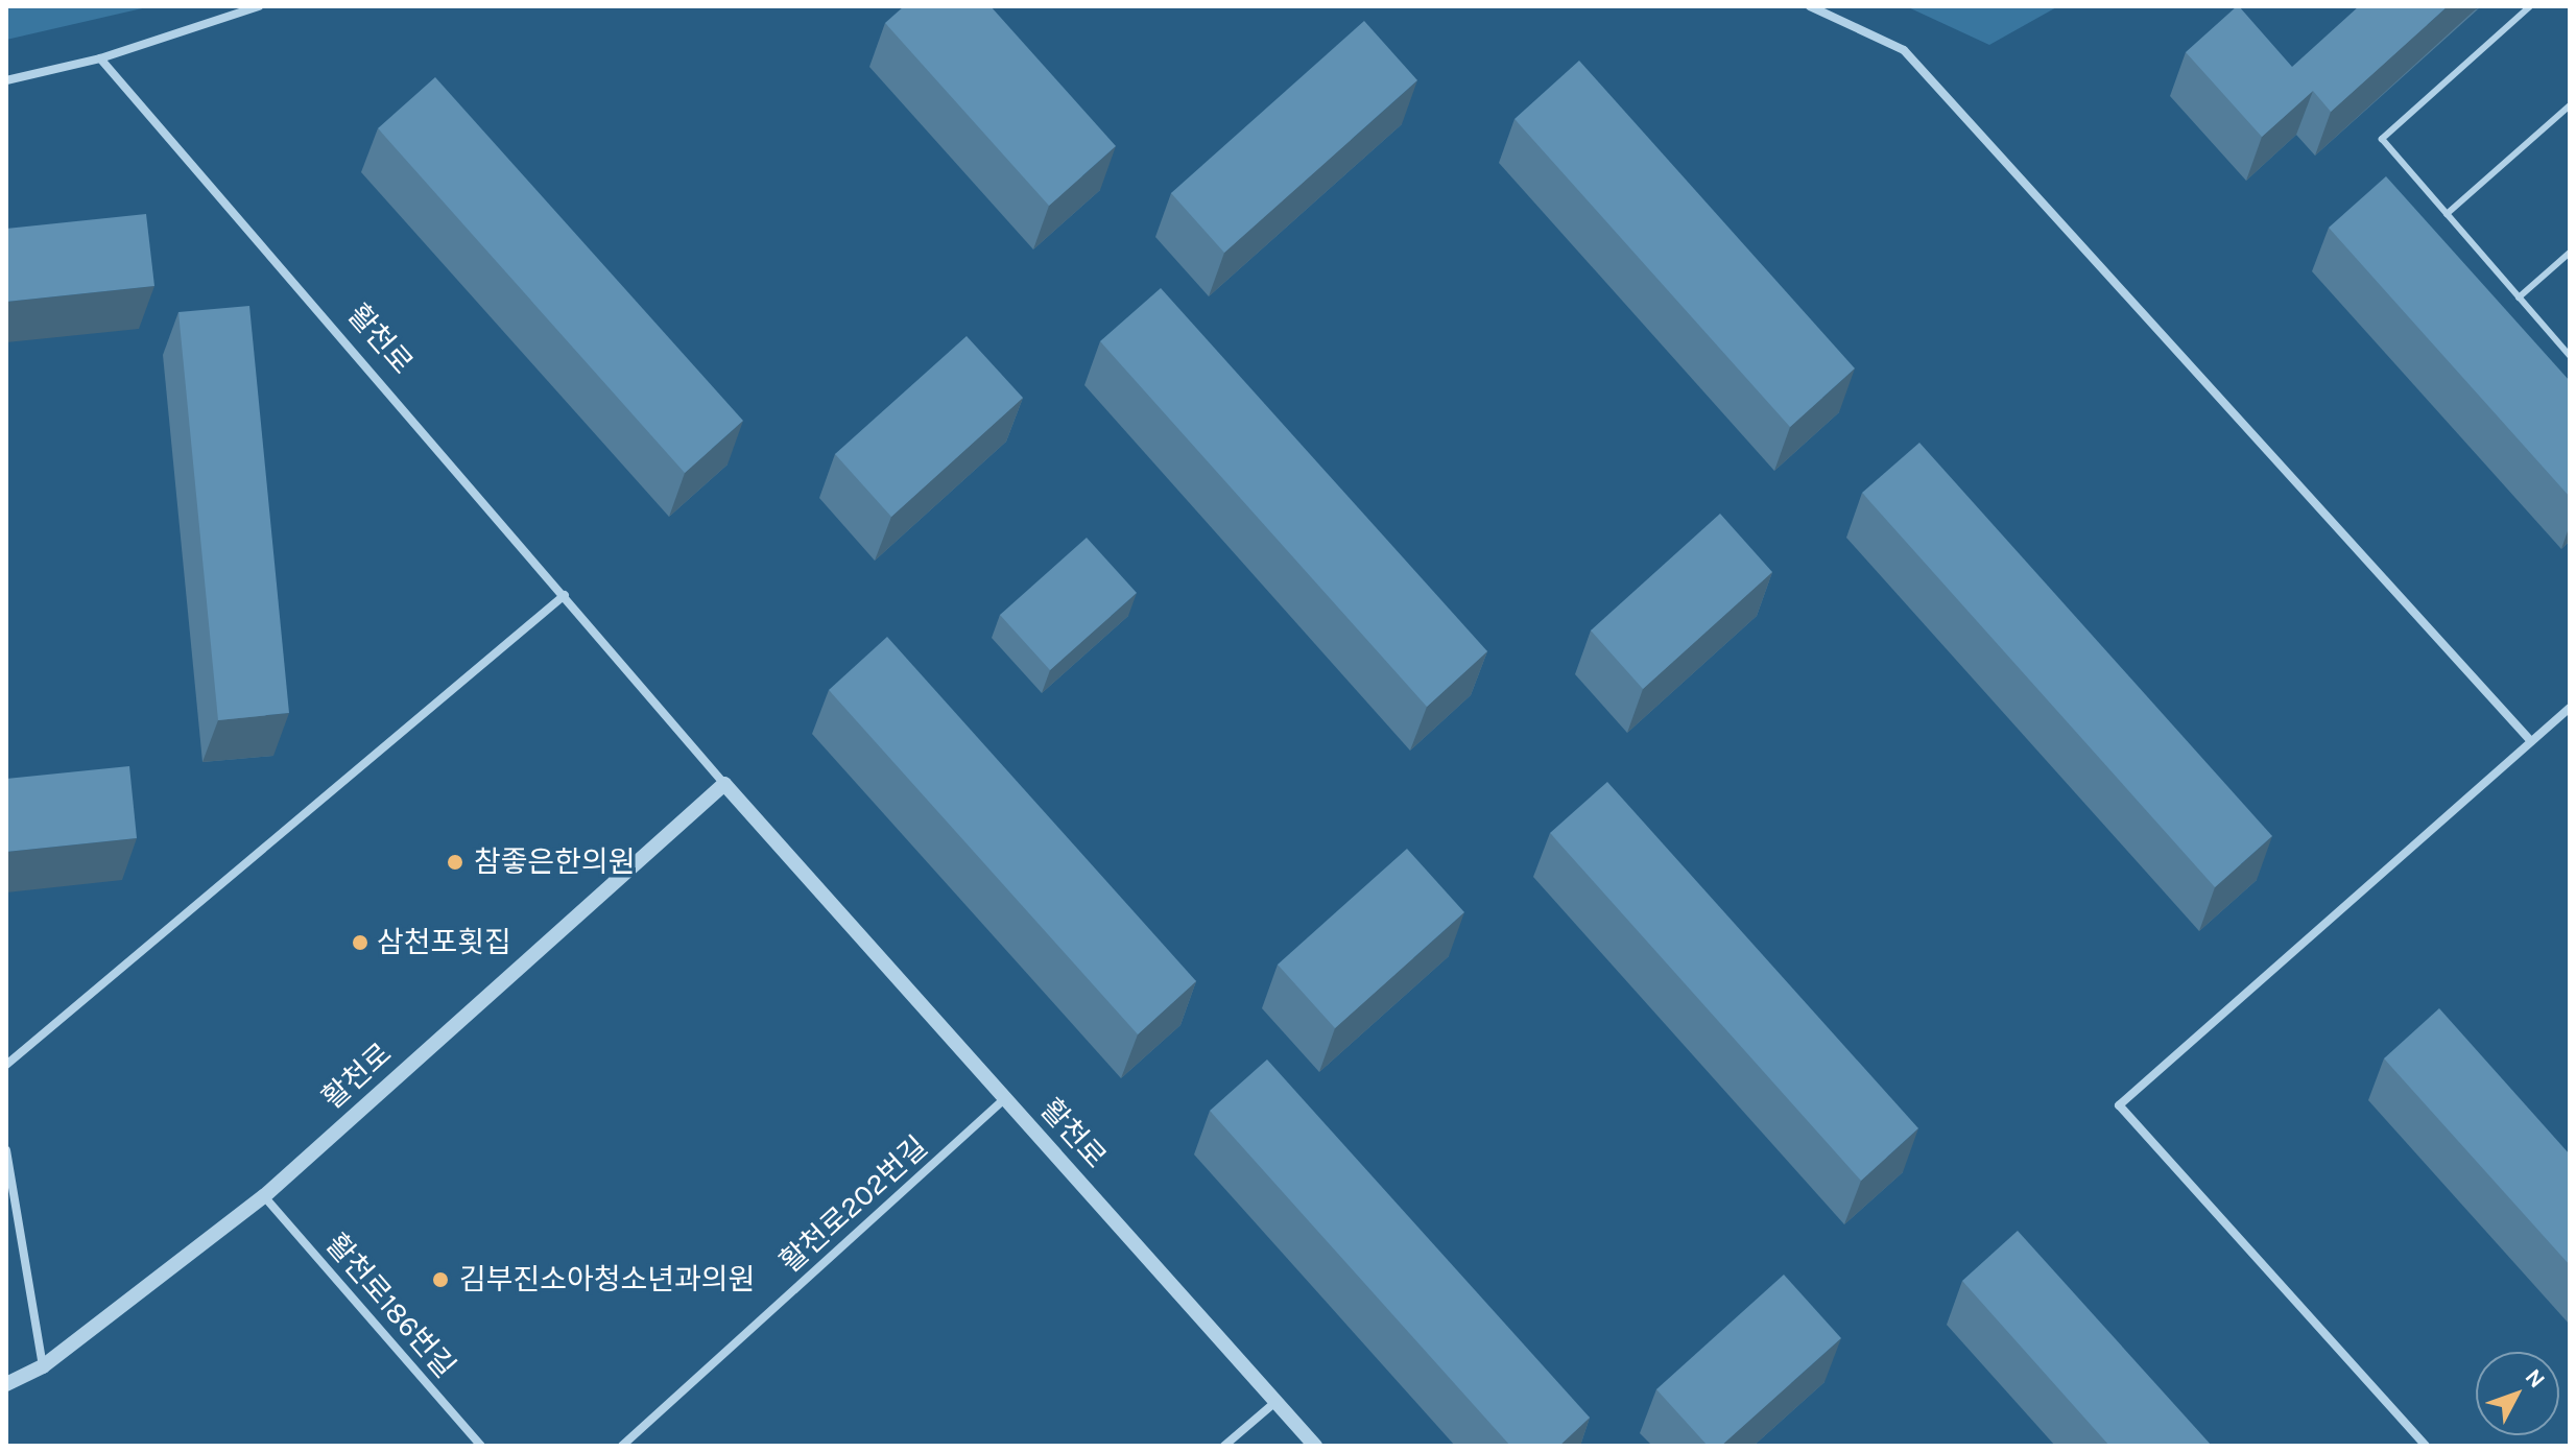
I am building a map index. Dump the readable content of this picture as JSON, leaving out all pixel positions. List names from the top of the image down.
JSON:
{
  "streets": {
    "street": ["활천로", "활천로202번길", "활천로186번길"]
  },
  "crossings": [
    ["활천로", "활천로202번길"],
    ["활천로", "활천로186번길"]
  ],
  "places": ["참좋은한의원", "삼천포횟집", "김부진소아청소년과의원"],
  "north": "top right"
}
